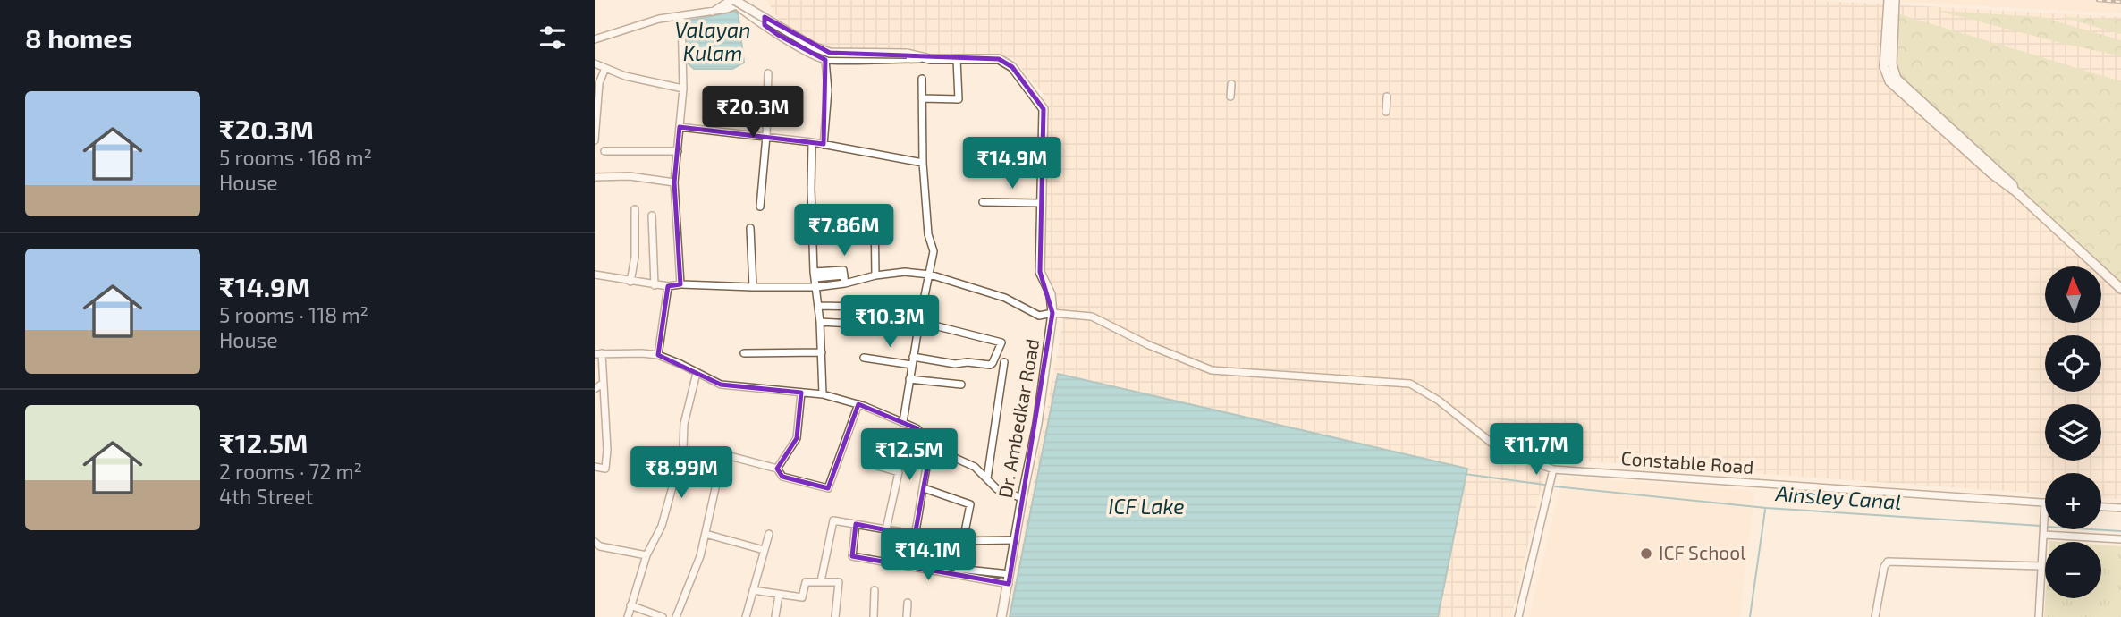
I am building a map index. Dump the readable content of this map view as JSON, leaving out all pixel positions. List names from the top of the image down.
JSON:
{
  "streets": {
    "main road": ["Dr. Ambedkar Road"],
    "street": ["Constable Road"]
  },
  "crossings": [
    ["Dr. Ambedkar Road", "Constable Road"]
  ],
  "water": ["Valayan Kulam", "Ainsley Canal", "ICF Lake"],
  "places": ["ICF School"],
  "north": "top",
  "page": {
    "heading": "8 homes",
    "list": [
      {
        "name": "₹20.3M",
        "note": "5 rooms · 168 m² · House"
      },
      {
        "name": "₹14.9M",
        "note": "5 rooms · 118 m² · House"
      },
      {
        "name": "₹12.5M",
        "note": "2 rooms · 72 m² · 4th Street"
      }
    ],
    "price": [
      "₹20.3M",
      "₹14.9M",
      "₹7.86M",
      "₹10.3M",
      "₹11.7M",
      "₹12.5M",
      "₹8.99M",
      "₹14.1M"
    ],
    "map_buttons": ["+", "−"]
  }
}
